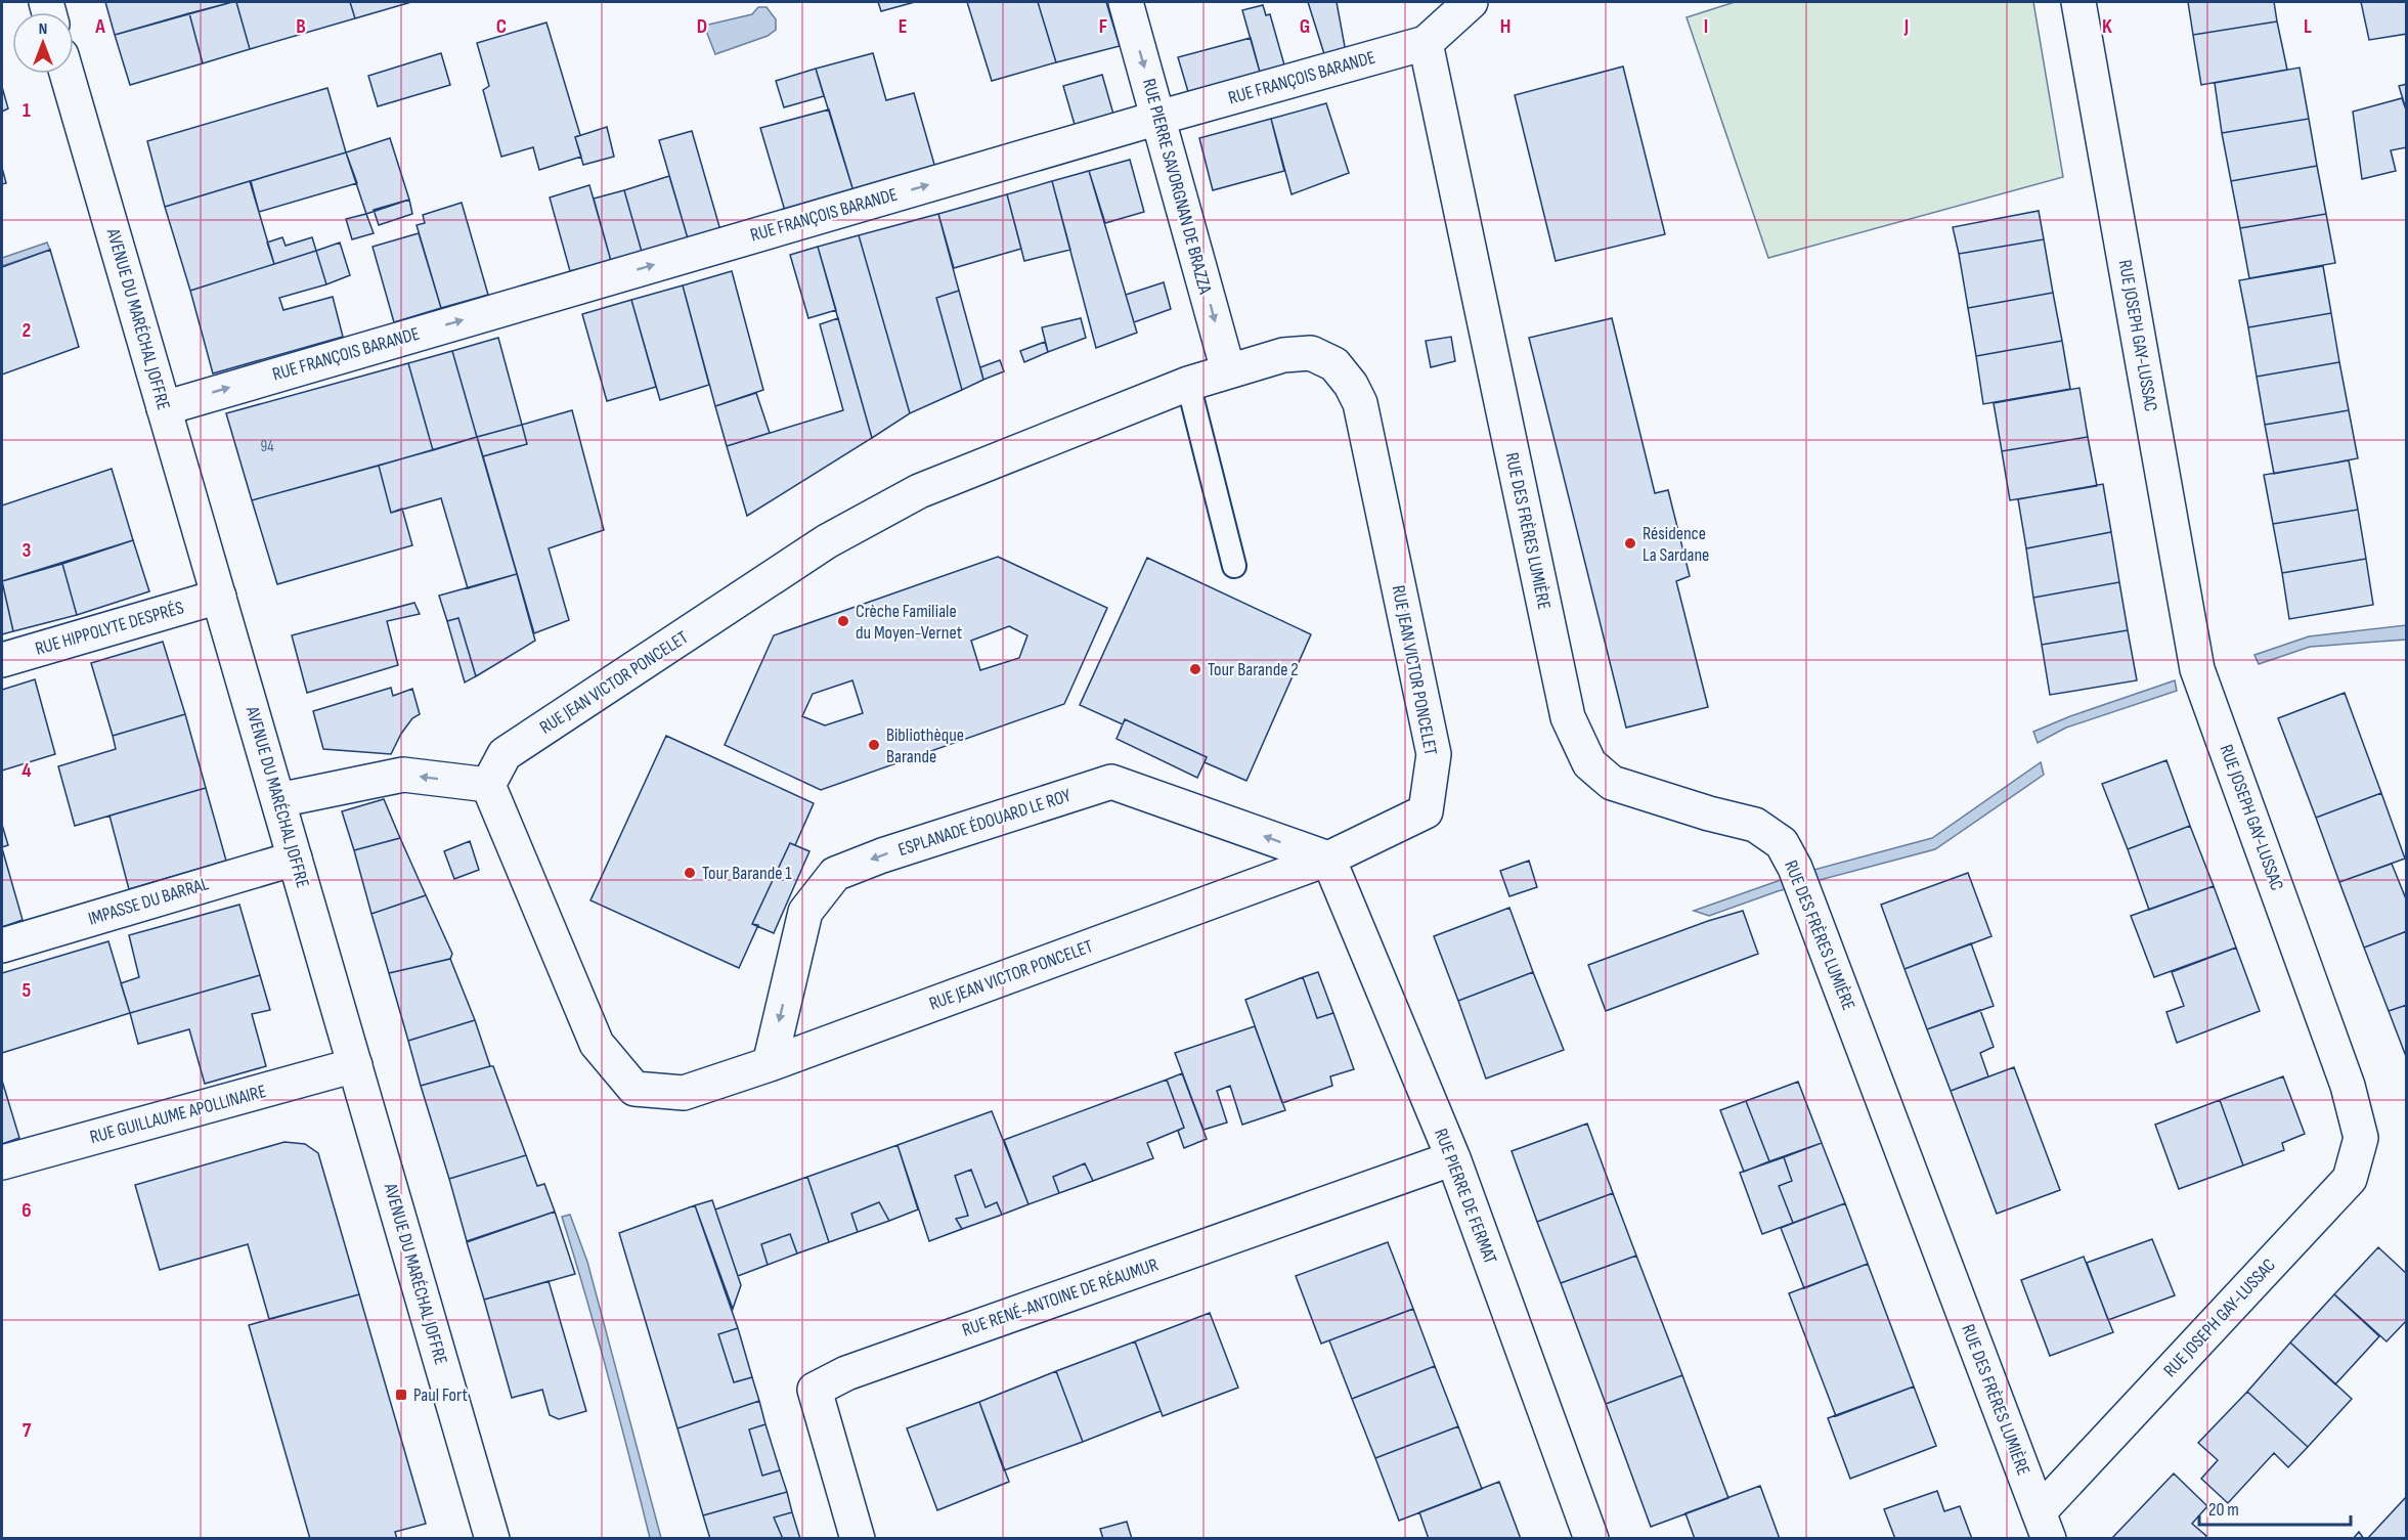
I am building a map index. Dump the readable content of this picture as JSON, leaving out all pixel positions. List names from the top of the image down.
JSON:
{
  "streets": {
    "street": [
      "RUE FRANÇOIS BARANDE",
      "RUE PIERRE SAVORGNAN DE BRAZZA",
      "AVENUE DU MARÉCHAL JOFFRE",
      "RUE JOSEPH GAY-LUSSAC",
      "RUE DES FRÈRES LUMIÈRE",
      "RUE HIPPOLYTE DESPRÉS",
      "RUE JEAN VICTOR PONCELET",
      "ESPLANADE ÉDOUARD LE ROY",
      "IMPASSE DU BARRAL",
      "RUE GUILLAUME APOLLINAIRE",
      "RUE PIERRE DE FERMAT",
      "RUE RENÉ-ANTOINE DE RÉAUMUR"
    ]
  },
  "crossings": [
    ["RUE FRANÇOIS BARANDE", "RUE PIERRE SAVORGNAN DE BRAZZA"],
    ["RUE FRANÇOIS BARANDE", "AVENUE DU MARÉCHAL JOFFRE"],
    ["RUE FRANÇOIS BARANDE", "RUE DES FRÈRES LUMIÈRE"],
    ["RUE PIERRE SAVORGNAN DE BRAZZA", "RUE JEAN VICTOR PONCELET"],
    ["AVENUE DU MARÉCHAL JOFFRE", "RUE HIPPOLYTE DESPRÉS"],
    ["AVENUE DU MARÉCHAL JOFFRE", "IMPASSE DU BARRAL"],
    ["AVENUE DU MARÉCHAL JOFFRE", "RUE GUILLAUME APOLLINAIRE"],
    ["RUE JOSEPH GAY-LUSSAC", "RUE DES FRÈRES LUMIÈRE"],
    ["RUE JEAN VICTOR PONCELET", "ESPLANADE ÉDOUARD LE ROY"],
    ["RUE JEAN VICTOR PONCELET", "RUE PIERRE DE FERMAT"],
    ["ESPLANADE ÉDOUARD LE ROY", "RUE PIERRE DE FERMAT"],
    ["RUE PIERRE DE FERMAT", "RUE RENÉ-ANTOINE DE RÉAUMUR"]
  ],
  "one_way": ["RUE FRANÇOIS BARANDE", "RUE PIERRE SAVORGNAN DE BRAZZA", "ESPLANADE ÉDOUARD LE ROY"],
  "places": {
    "other": [
      "Résidence La Sardane",
      "Crèche Familiale du Moyen-Vernet",
      "Tour Barande 2",
      "Bibliothèque Barande",
      "Tour Barande 1"
    ],
    "transit": ["Paul Fort"]
  },
  "house_numbers": ["94"],
  "scale_bar": "20 m",
  "north": "top",
  "grid": {
    "columns": [
      "A",
      "B",
      "C",
      "D",
      "E",
      "F",
      "G",
      "H",
      "I",
      "J",
      "K",
      "L"
    ],
    "rows": [
      "1",
      "2",
      "3",
      "4",
      "5",
      "6",
      "7"
    ]
  }
}
